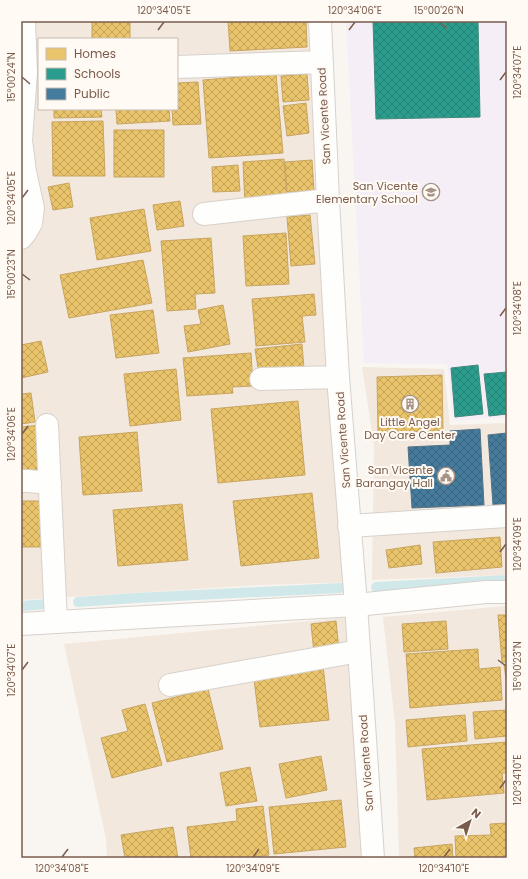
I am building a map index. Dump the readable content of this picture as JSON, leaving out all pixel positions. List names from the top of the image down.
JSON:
{
  "streets": {
    "street": ["San Vicente Road"]
  },
  "places": {
    "school or university": ["San Vicente Elementary School"],
    "building": ["Little Angel Day Care Center"],
    "public building": ["San Vicente Barangay Hall"]
  },
  "legend": ["Homes", "Schools", "Public"],
  "north": "top right",
  "coordinates": [
    "120°34'05\"E",
    "120°34'06\"E",
    "15°00'26\"N",
    "120°34'07\"E",
    "15°00'24\"N",
    "15°00'23\"N",
    "120°34'08\"E",
    "120°34'09\"E",
    "120°34'10\"E"
  ]
}
